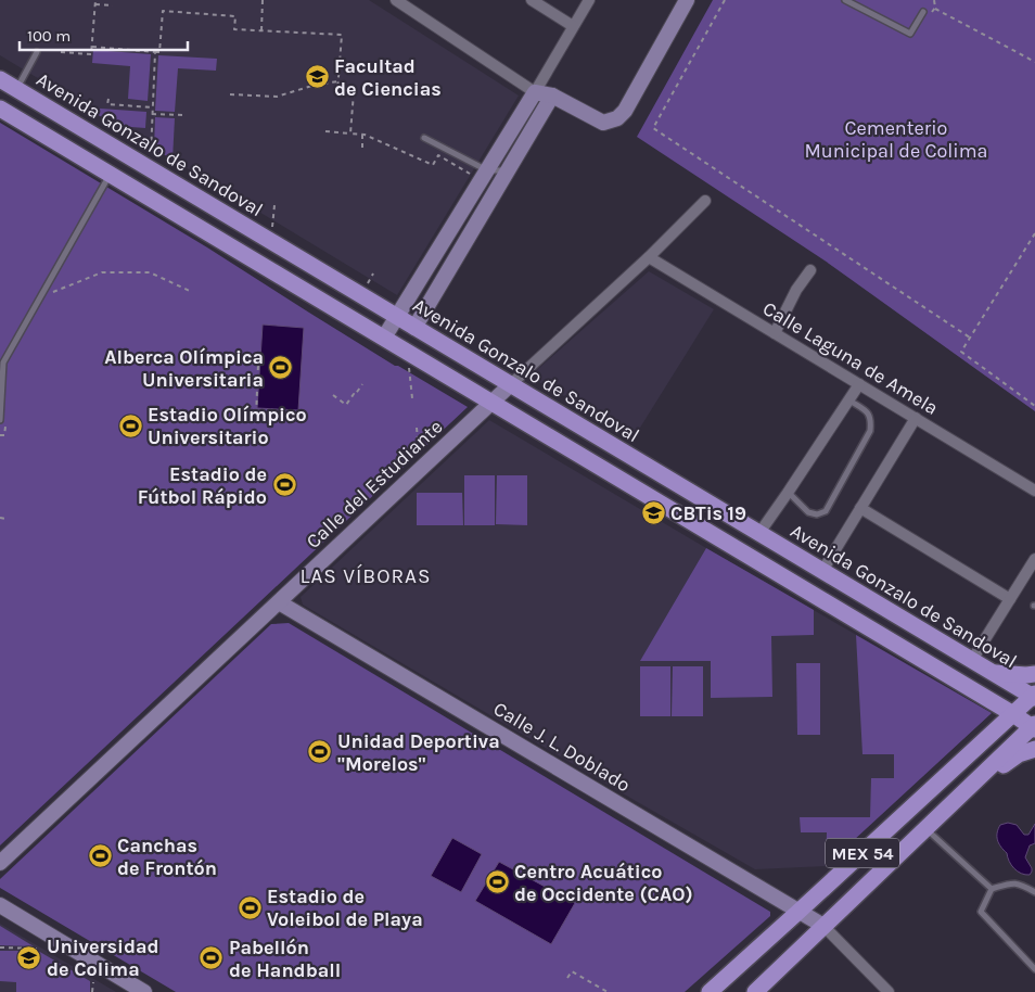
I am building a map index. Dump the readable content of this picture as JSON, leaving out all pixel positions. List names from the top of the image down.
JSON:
{
  "streets": {
    "main road": ["Avenida Gonzalo de Sandoval", "MEX 54"],
    "street": ["Calle Laguna de Amela", "Calle del Estudiante", "Calle J. L. Doblado"]
  },
  "crossings": [
    ["Avenida Gonzalo de Sandoval", "Calle del Estudiante"],
    ["Avenida Gonzalo de Sandoval", "MEX 54"],
    ["Calle Laguna de Amela", "Calle del Estudiante"],
    ["Calle del Estudiante", "Calle J. L. Doblado"],
    ["Calle J. L. Doblado", "MEX 54"]
  ],
  "districts": ["LAS VÍBORAS"],
  "parks": ["Cementerio Municipal de Colima"],
  "places": {
    "school or university": ["Facultad de Ciencias", "CBTis 19", "Universidad de Colima"],
    "sports": [
      "Alberca Olímpica Universitaria",
      "Estadio Olímpico Universitario",
      "Estadio de Fútbol Rápido",
      "Unidad Deportiva \"Morelos\"",
      "Canchas de Frontón",
      "Centro Acuático de Occidente (CAO)",
      "Estadio de Voleibol de Playa",
      "Pabellón de Handball"
    ]
  },
  "scale_bar": "100 m"
}
